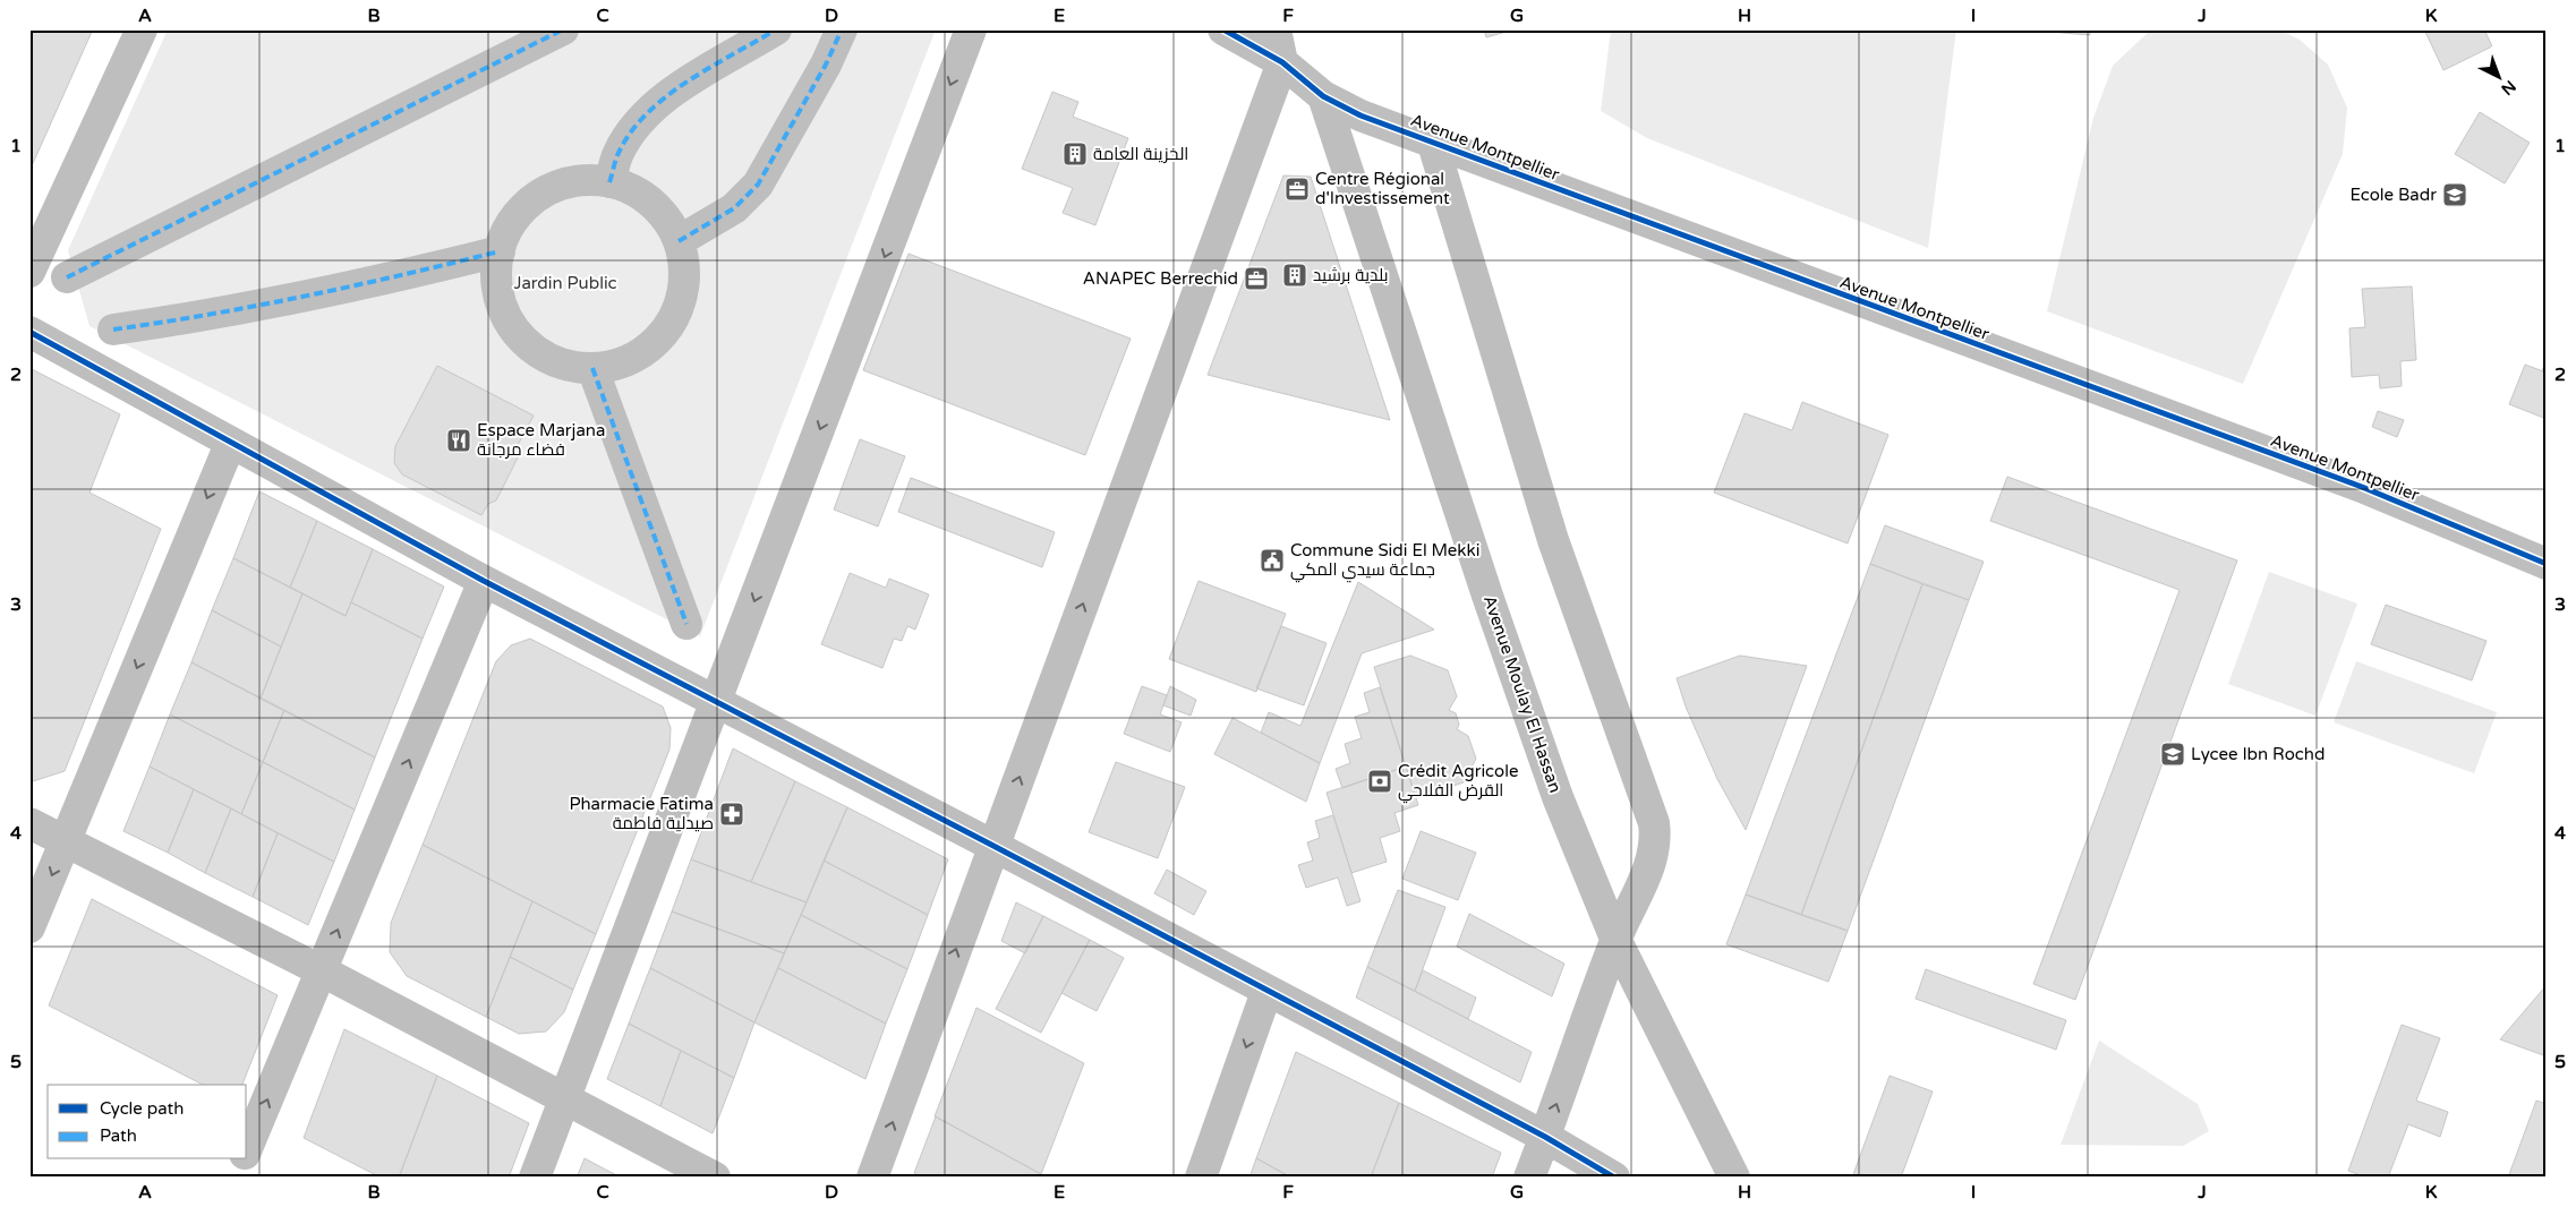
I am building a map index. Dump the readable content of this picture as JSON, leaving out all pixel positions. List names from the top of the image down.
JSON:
{
  "streets": {
    "street": ["Avenue Montpellier", "Avenue Moulay El Hassan"]
  },
  "crossings": [
    ["Avenue Montpellier", "Avenue Moulay El Hassan"]
  ],
  "parks": ["Jardin Public"],
  "places": {
    "building": ["الخزينة العامة", "بلدية برشيد"],
    "office": ["Centre Régional d'Investissement", "ANAPEC Berrechid"],
    "school or university": ["Ecole Badr", "Lycee Ibn Rochd"],
    "restaurant": ["Espace Marjana فضاء مرجانة"],
    "public building": ["Commune Sidi El Mekki جماعة سيدي المكي"],
    "bank": ["Crédit Agricole القرض الفلاحي"],
    "pharmacy": ["Pharmacie Fatima صيدلية فاطمة"]
  },
  "legend": ["Cycle path", "Path"],
  "north": "bottom right",
  "grid": {
    "columns": [
      "A",
      "B",
      "C",
      "D",
      "E",
      "F",
      "G",
      "H",
      "I",
      "J",
      "K"
    ],
    "rows": [
      "1",
      "2",
      "3",
      "4",
      "5"
    ]
  }
}
